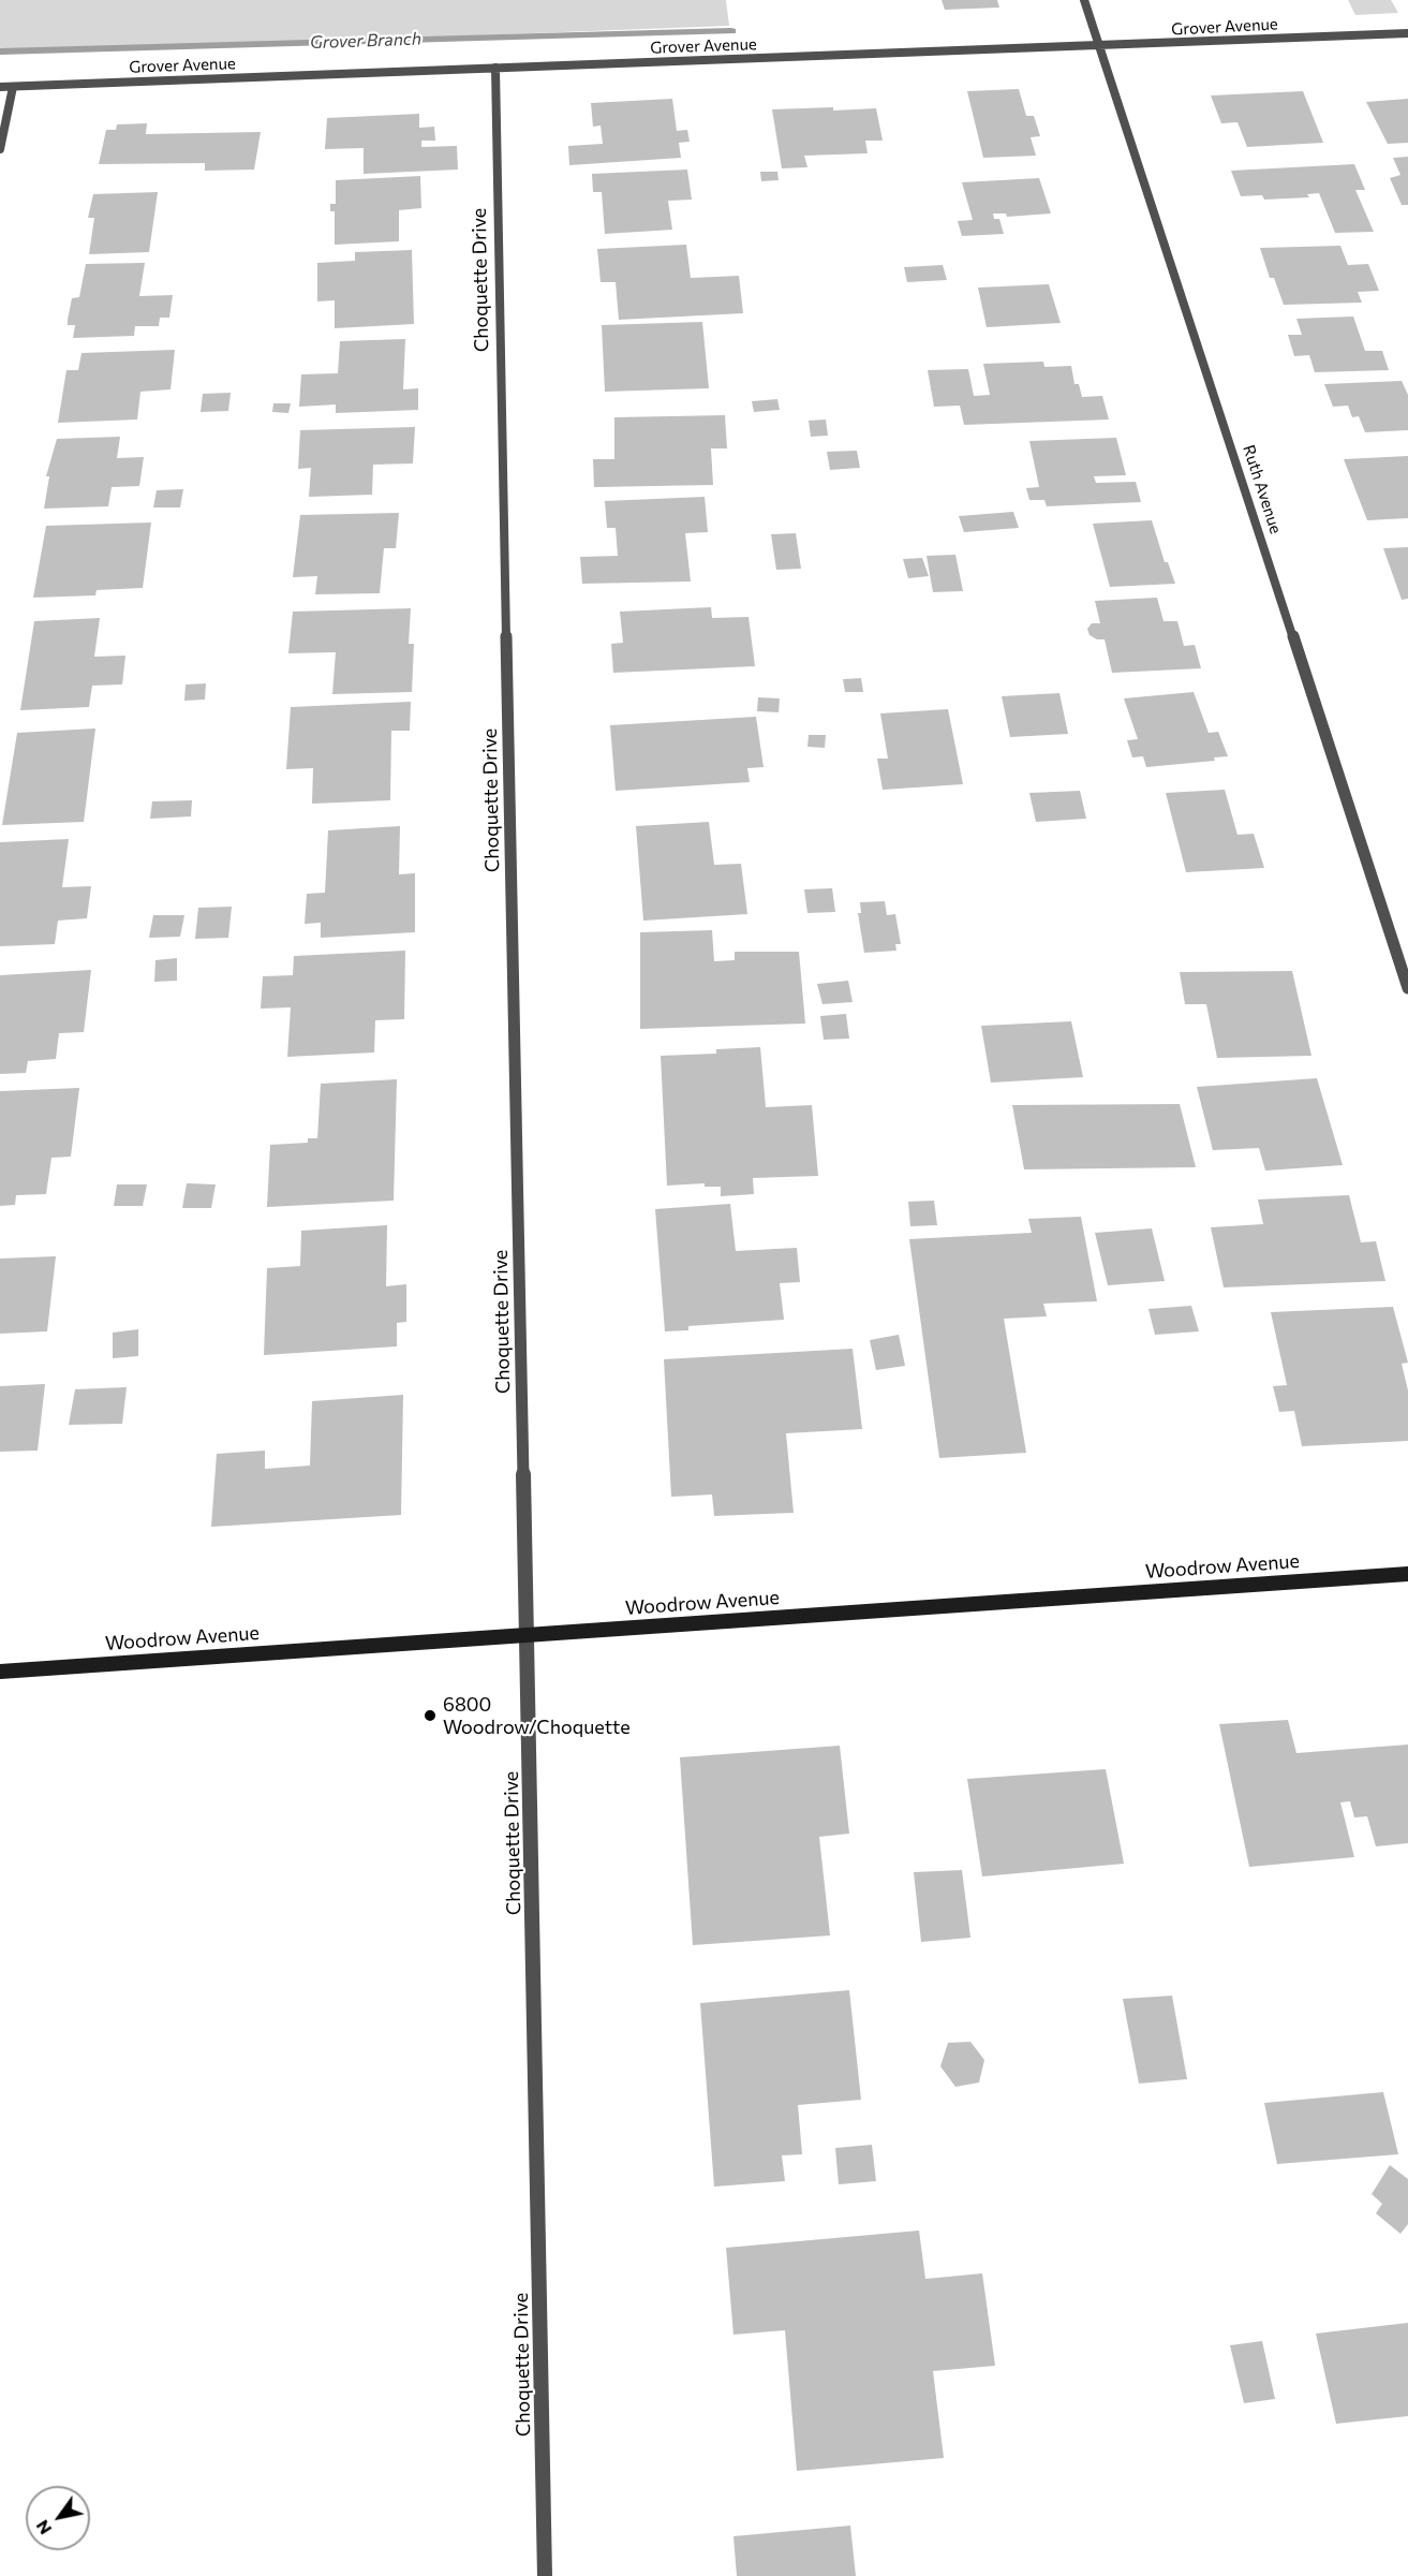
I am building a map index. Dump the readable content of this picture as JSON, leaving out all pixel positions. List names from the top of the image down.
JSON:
{
  "streets": {
    "street": [
      "Grover Avenue",
      "Choquette Drive",
      "Ruth Avenue",
      "Woodrow Avenue"
    ]
  },
  "crossings": [
    ["Grover Avenue", "Choquette Drive"],
    ["Grover Avenue", "Ruth Avenue"],
    ["Choquette Drive", "Woodrow Avenue"]
  ],
  "water": ["Grover Branch"],
  "places": ["6800 Woodrow/Choquette"],
  "north": "bottom left"
}
